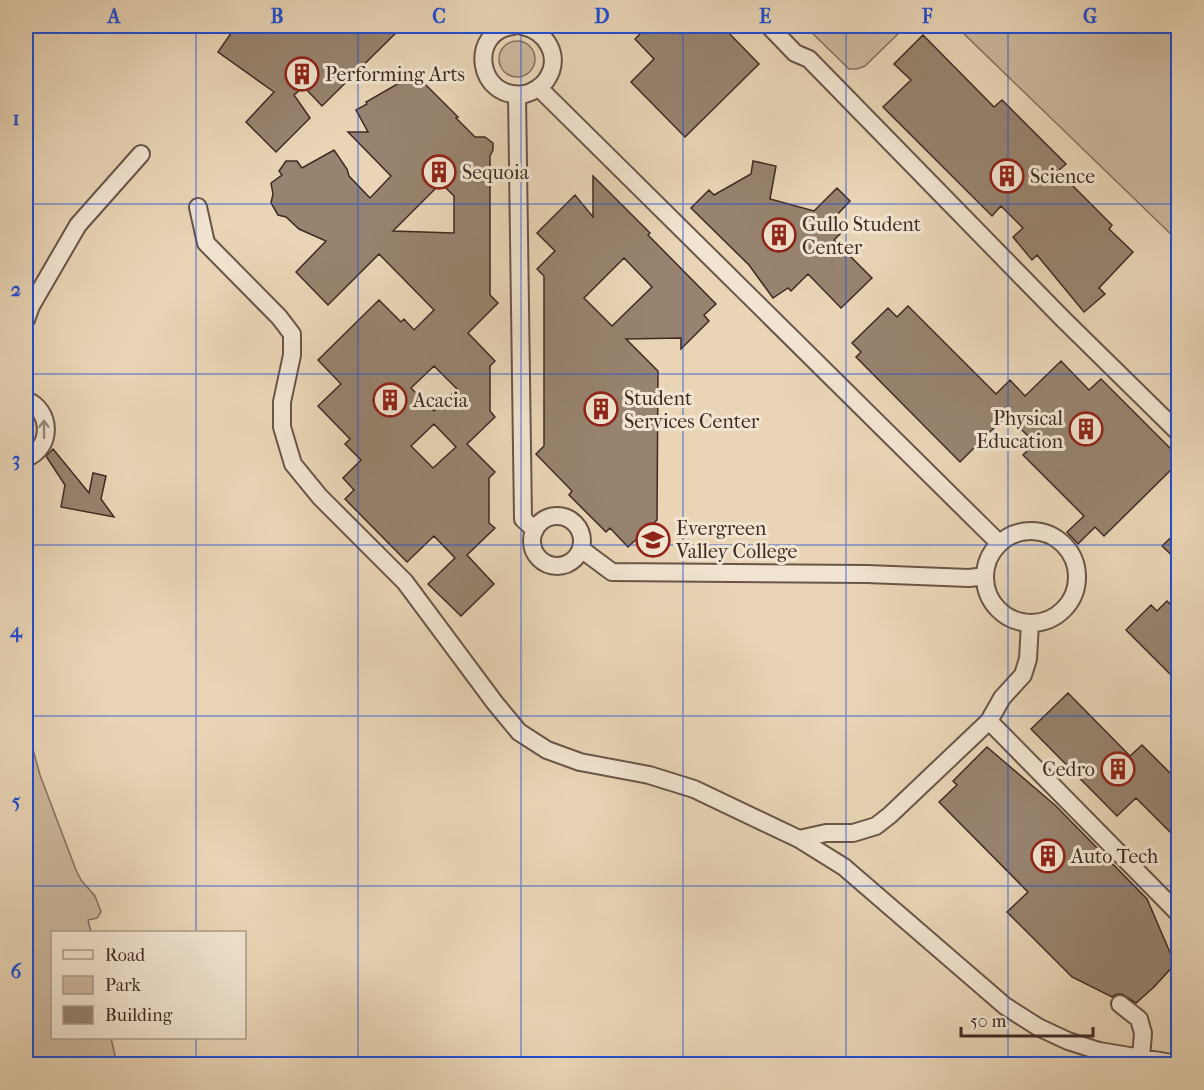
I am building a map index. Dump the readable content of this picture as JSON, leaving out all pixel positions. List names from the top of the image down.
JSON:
{
  "places": {
    "building": [
      "Performing Arts",
      "Sequoia",
      "Science",
      "Gullo Student Center",
      "Acacia",
      "Student Services Center",
      "Physical Education",
      "Cedro",
      "Auto Tech"
    ],
    "school or university": ["Evergreen Valley College"]
  },
  "legend": ["Road", "Park", "Building"],
  "scale_bar": "50 m",
  "grid": {
    "columns": [
      "A",
      "B",
      "C",
      "D",
      "E",
      "F",
      "G"
    ],
    "rows": [
      "1",
      "2",
      "3",
      "4",
      "5",
      "6"
    ]
  }
}
